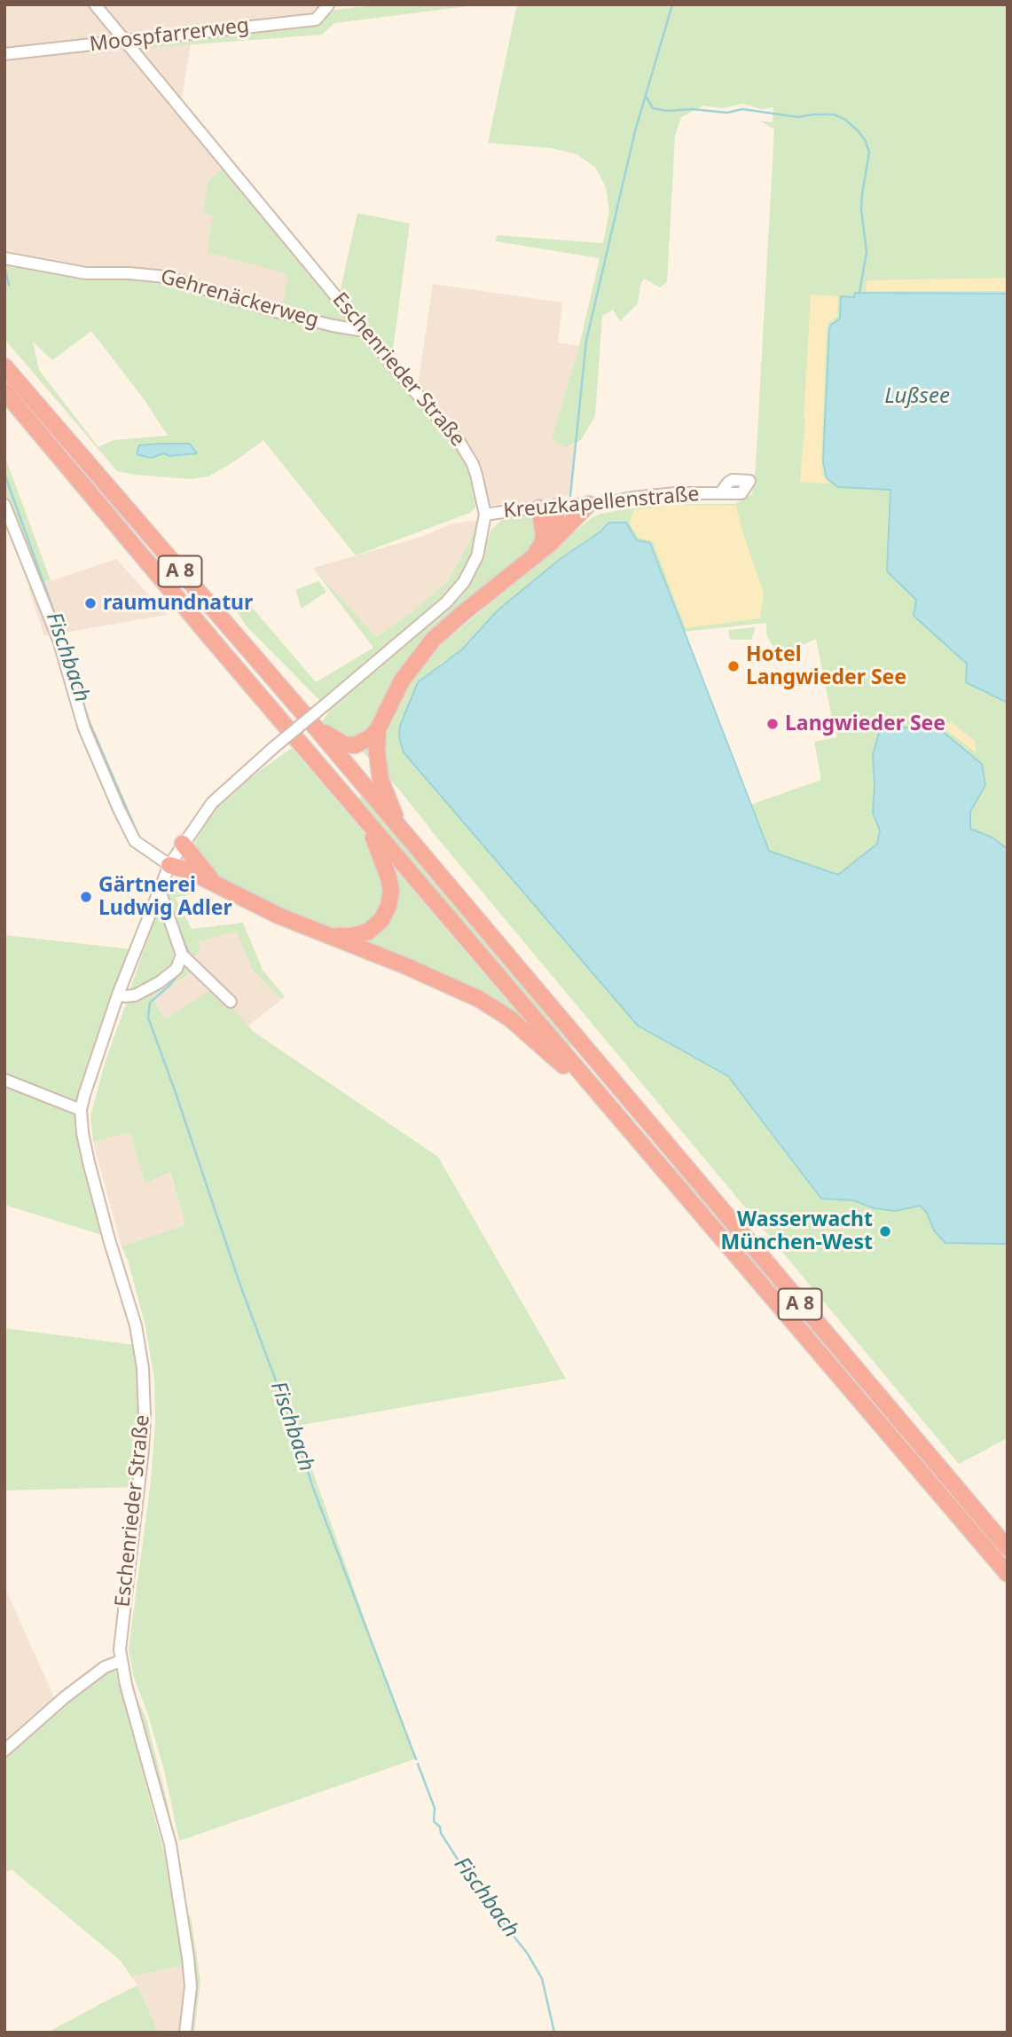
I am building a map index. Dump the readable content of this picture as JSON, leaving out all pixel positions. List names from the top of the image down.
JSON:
{
  "streets": {
    "highway": ["A 8"],
    "street": [
      "Moospfarrerweg",
      "Gehrenäckerweg",
      "Eschenrieder Straße",
      "Kreuzkapellenstraße"
    ]
  },
  "crossings": [
    ["Moospfarrerweg", "Eschenrieder Straße"],
    ["Gehrenäckerweg", "Eschenrieder Straße"],
    ["Eschenrieder Straße", "Kreuzkapellenstraße"]
  ],
  "water": ["Lußsee", "Fischbach"],
  "places": [
    "raumundnatur",
    "Hotel Langwieder See",
    "Langwieder See",
    "Gärtnerei Ludwig Adler",
    "Wasserwacht München-West"
  ]
}
